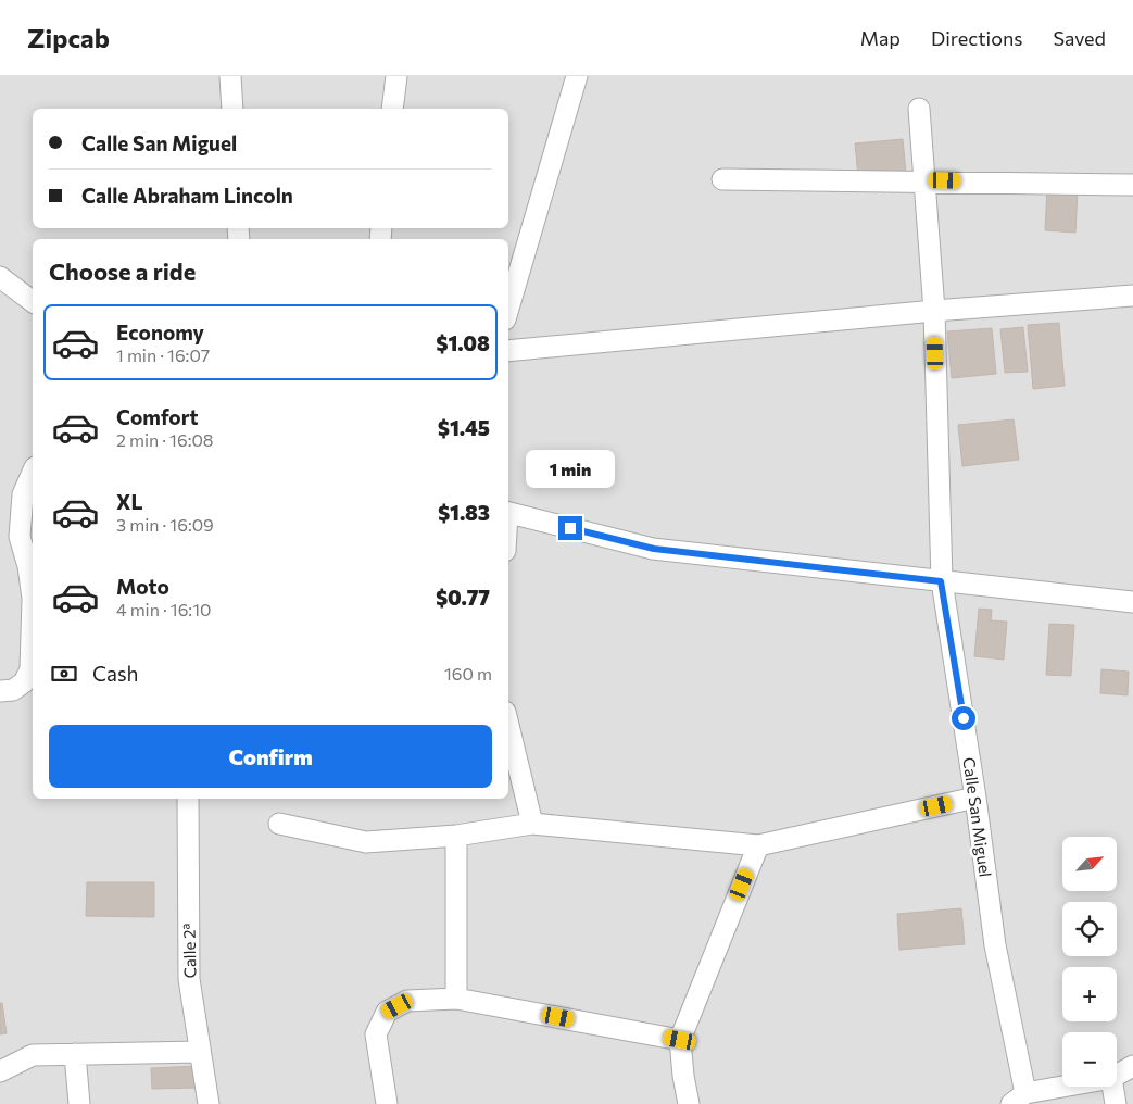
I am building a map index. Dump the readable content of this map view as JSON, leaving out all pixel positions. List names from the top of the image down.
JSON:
{
  "streets": {
    "street": ["Calle San Miguel", "Calle 2ª"]
  },
  "north": "top right",
  "page": {
    "header": "Zipcab",
    "nav": ["Map", "Directions", "Saved"],
    "banner": ["Calle San Miguel", "Calle Abraham Lincoln"],
    "heading": "Choose a ride",
    "list": [
      {
        "name": "Economy",
        "note": "1 min · 16:07",
        "value": "$1.08"
      },
      {
        "name": "Comfort",
        "note": "2 min · 16:08",
        "value": "$1.45"
      },
      {
        "name": "XL",
        "note": "3 min · 16:09",
        "value": "$1.83"
      },
      {
        "name": "Moto",
        "note": "4 min · 16:10",
        "value": "$0.77"
      }
    ],
    "bubble": "1 min",
    "pay": ["Cash", "160 m"],
    "buttons": "Confirm",
    "map_buttons": ["+", "−"]
  }
}
